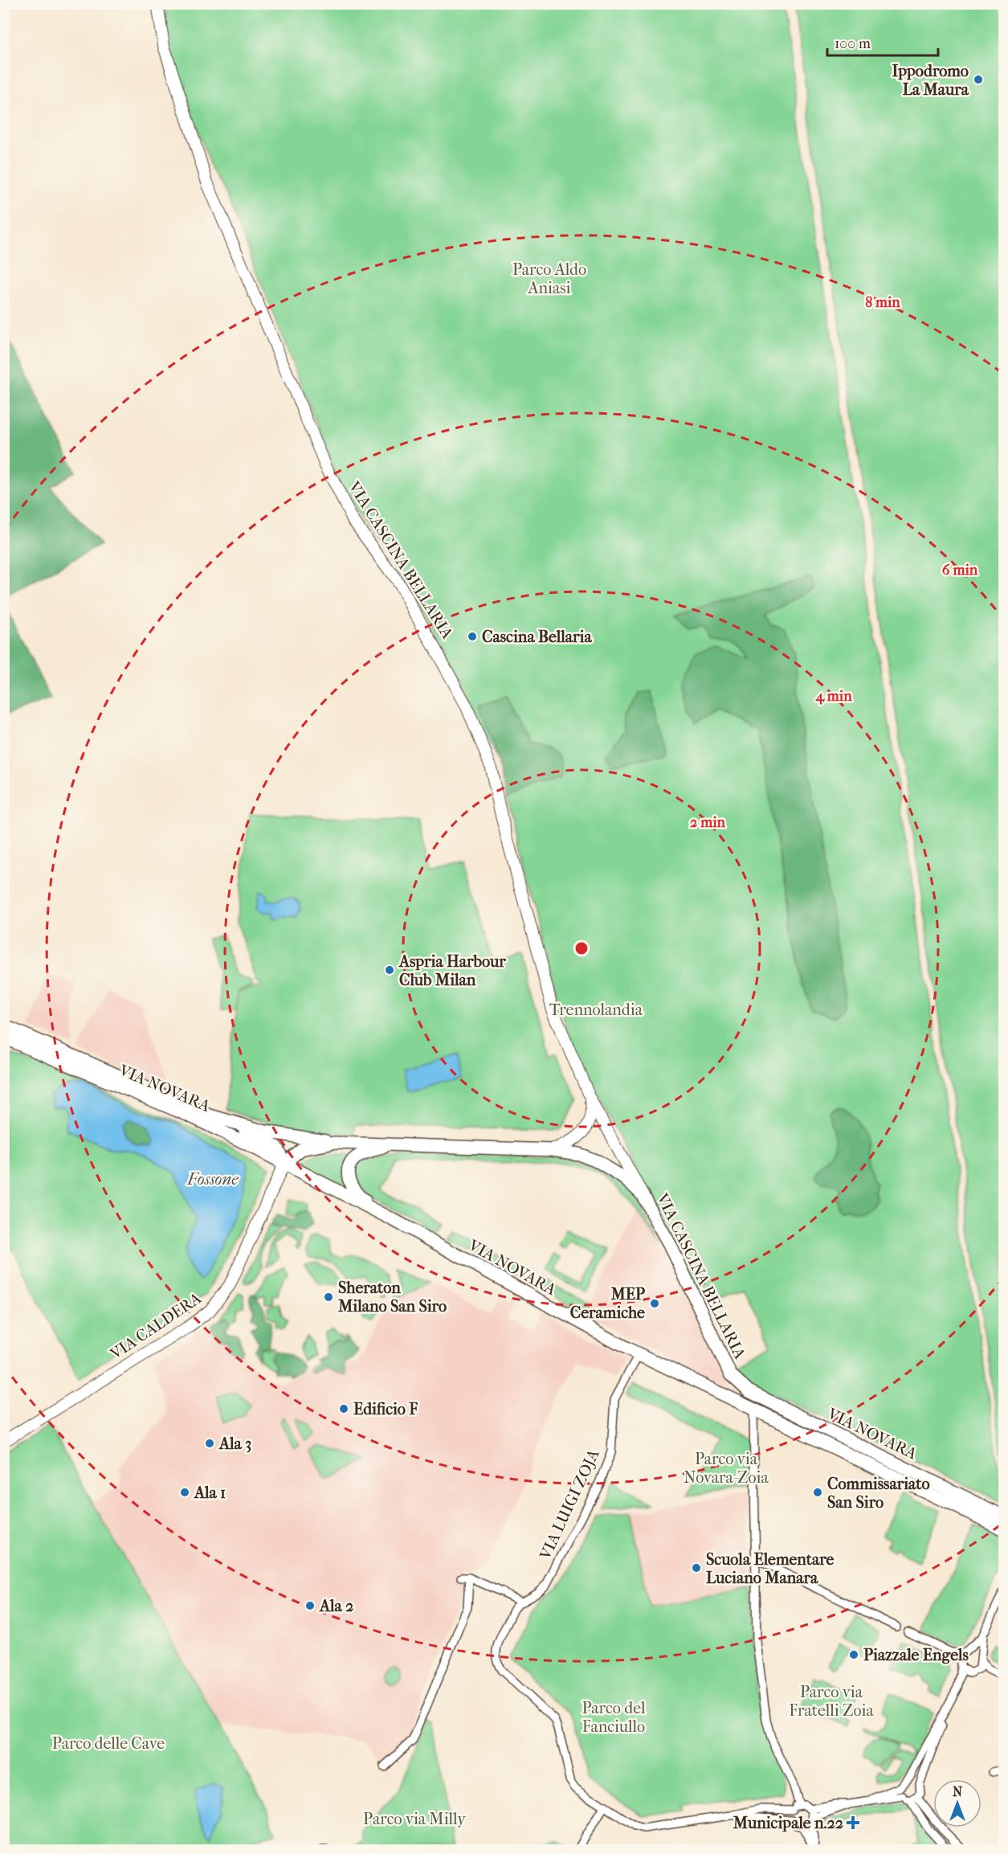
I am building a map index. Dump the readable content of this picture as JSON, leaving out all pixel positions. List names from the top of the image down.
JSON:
{
  "streets": {
    "main road": ["VIA CASCINA BELLARIA", "VIA NOVARA"],
    "street": ["VIA CALDERA", "VIA LUIGI ZOJA"]
  },
  "crossings": [
    ["VIA CASCINA BELLARIA", "VIA NOVARA"],
    ["VIA NOVARA", "VIA CALDERA"],
    ["VIA NOVARA", "VIA LUIGI ZOJA"]
  ],
  "water": ["Fossone"],
  "parks": [
    "Parco Aldo Aniasi",
    "Trennolandia",
    "Parco via Novara-Zoia",
    "Parco via Fratelli Zoia",
    "Parco del Fanciullo",
    "Parco delle Cave",
    "Parco via Milly"
  ],
  "places": {
    "other": [
      "Ippodromo La Maura",
      "Cascina Bellaria",
      "Aspria Harbour Club Milan",
      "Sheraton Milano San Siro",
      "MEP Ceramiche",
      "Edificio F",
      "Ala 3",
      "Ala 1",
      "Commissariato San Siro",
      "Scuola Elementare Luciano Manara",
      "Ala 2",
      "Piazzale Engels"
    ],
    "health": ["Municipale n.22"]
  },
  "scale_bar": "100 m",
  "north": "top",
  "rings": [
    "8 min",
    "6 min",
    "4 min",
    "2 min"
  ]
}
